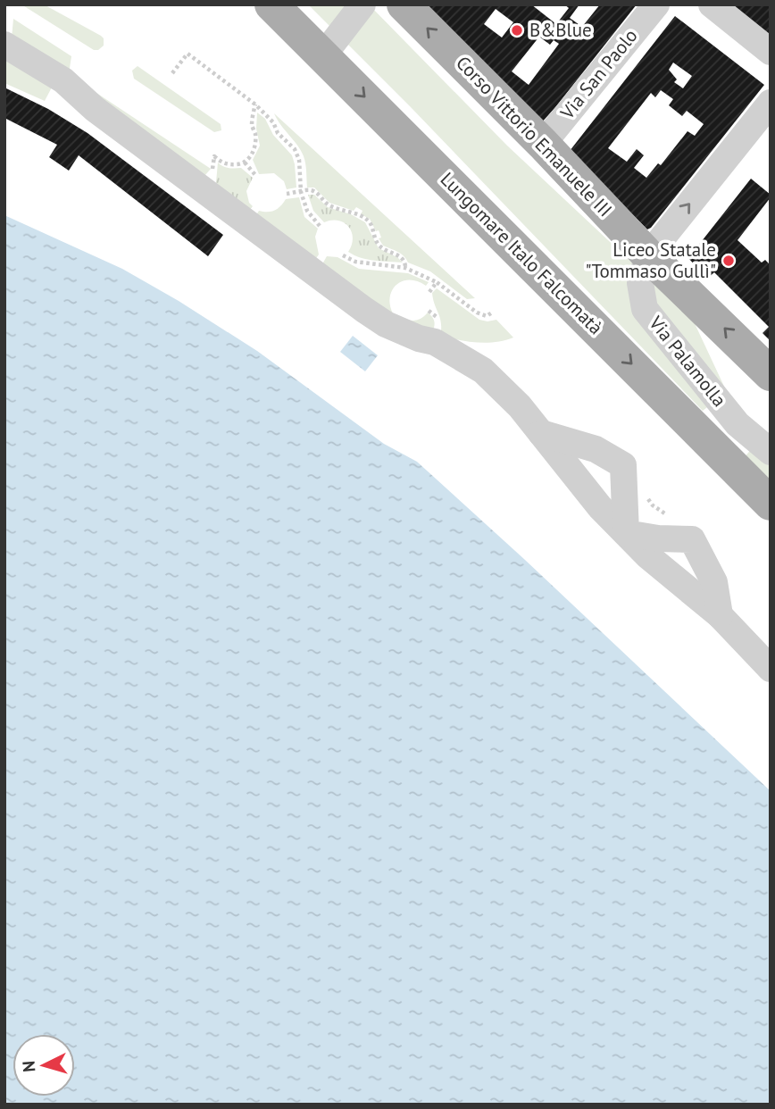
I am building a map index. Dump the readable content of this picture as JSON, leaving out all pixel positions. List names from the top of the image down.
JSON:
{
  "streets": {
    "main road": ["Corso Vittorio Emanuele III", "Lungomare Italo Falcomatà"],
    "street": ["Via San Paolo", "Via Palamolla"]
  },
  "crossings": [
    ["Via San Paolo", "Corso Vittorio Emanuele III"],
    ["Corso Vittorio Emanuele III", "Via Palamolla"],
    ["Lungomare Italo Falcomatà", "Via Palamolla"]
  ],
  "one_way": ["Corso Vittorio Emanuele III", "Lungomare Italo Falcomatà"],
  "places": ["B&Blue", "Liceo Statale \"Tommaso Gullì\""],
  "north": "left"
}
